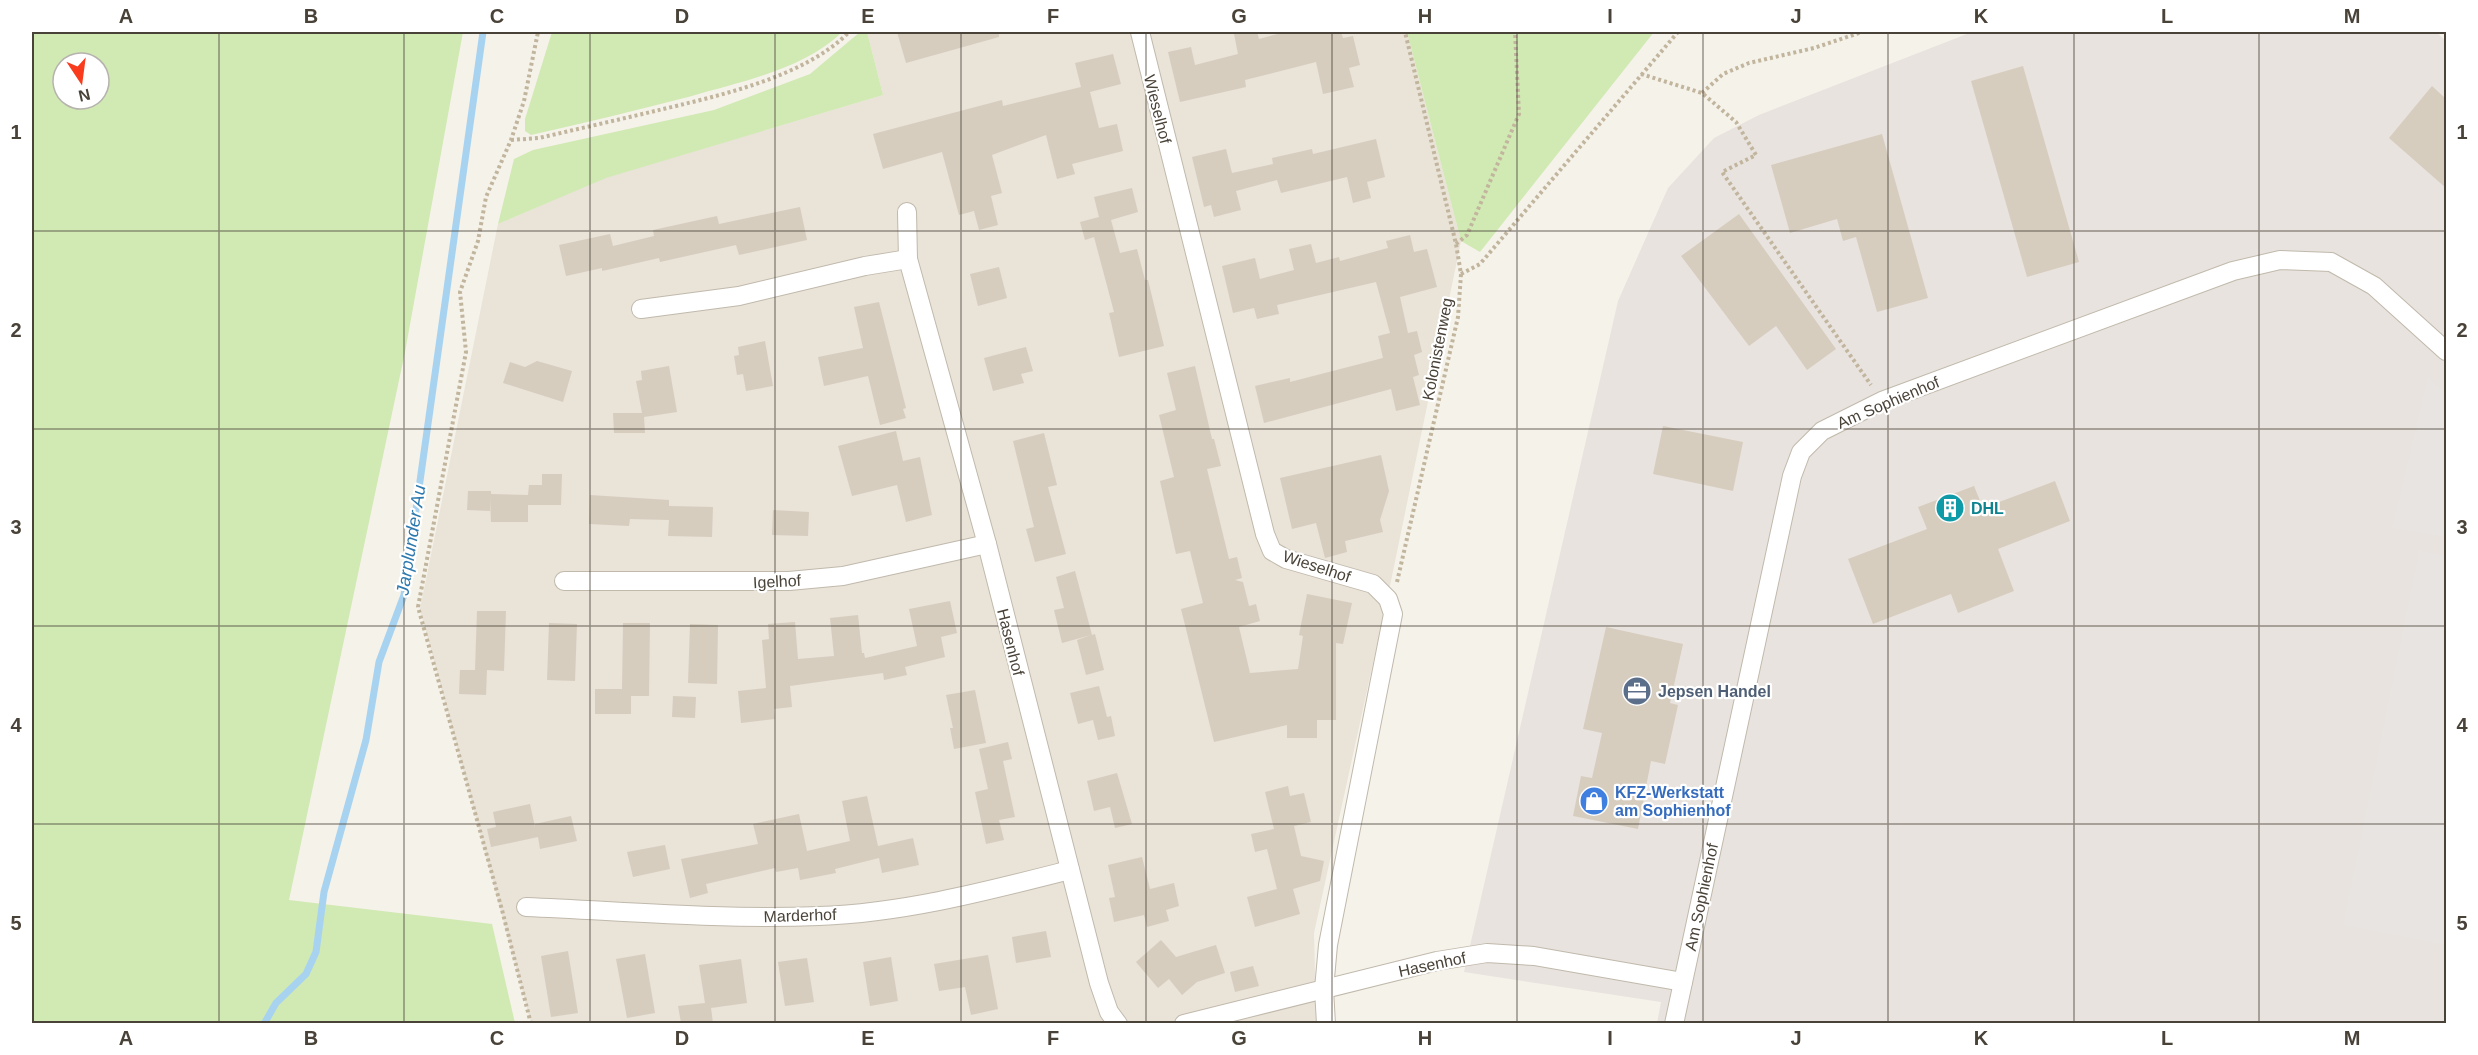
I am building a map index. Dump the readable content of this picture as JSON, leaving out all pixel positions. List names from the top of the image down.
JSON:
{
  "streets": {
    "street": [
      "Wieselhof",
      "Am Sophienhof",
      "Igelhof",
      "Hasenhof",
      "Marderhof"
    ],
    "path": ["Kolonistenweg"]
  },
  "crossings": [
    ["Wieselhof", "Kolonistenweg"],
    ["Am Sophienhof", "Hasenhof"],
    ["Igelhof", "Hasenhof"],
    ["Hasenhof", "Marderhof"]
  ],
  "water": ["Jarplunder Au"],
  "places": {
    "building": ["DHL"],
    "office": ["Jepsen Handel"],
    "shop": ["KFZ-Werkstatt am Sophienhof"]
  },
  "north": "bottom",
  "grid": {
    "columns": [
      "A",
      "B",
      "C",
      "D",
      "E",
      "F",
      "G",
      "H",
      "I",
      "J",
      "K",
      "L",
      "M"
    ],
    "rows": [
      "1",
      "2",
      "3",
      "4",
      "5"
    ]
  }
}
